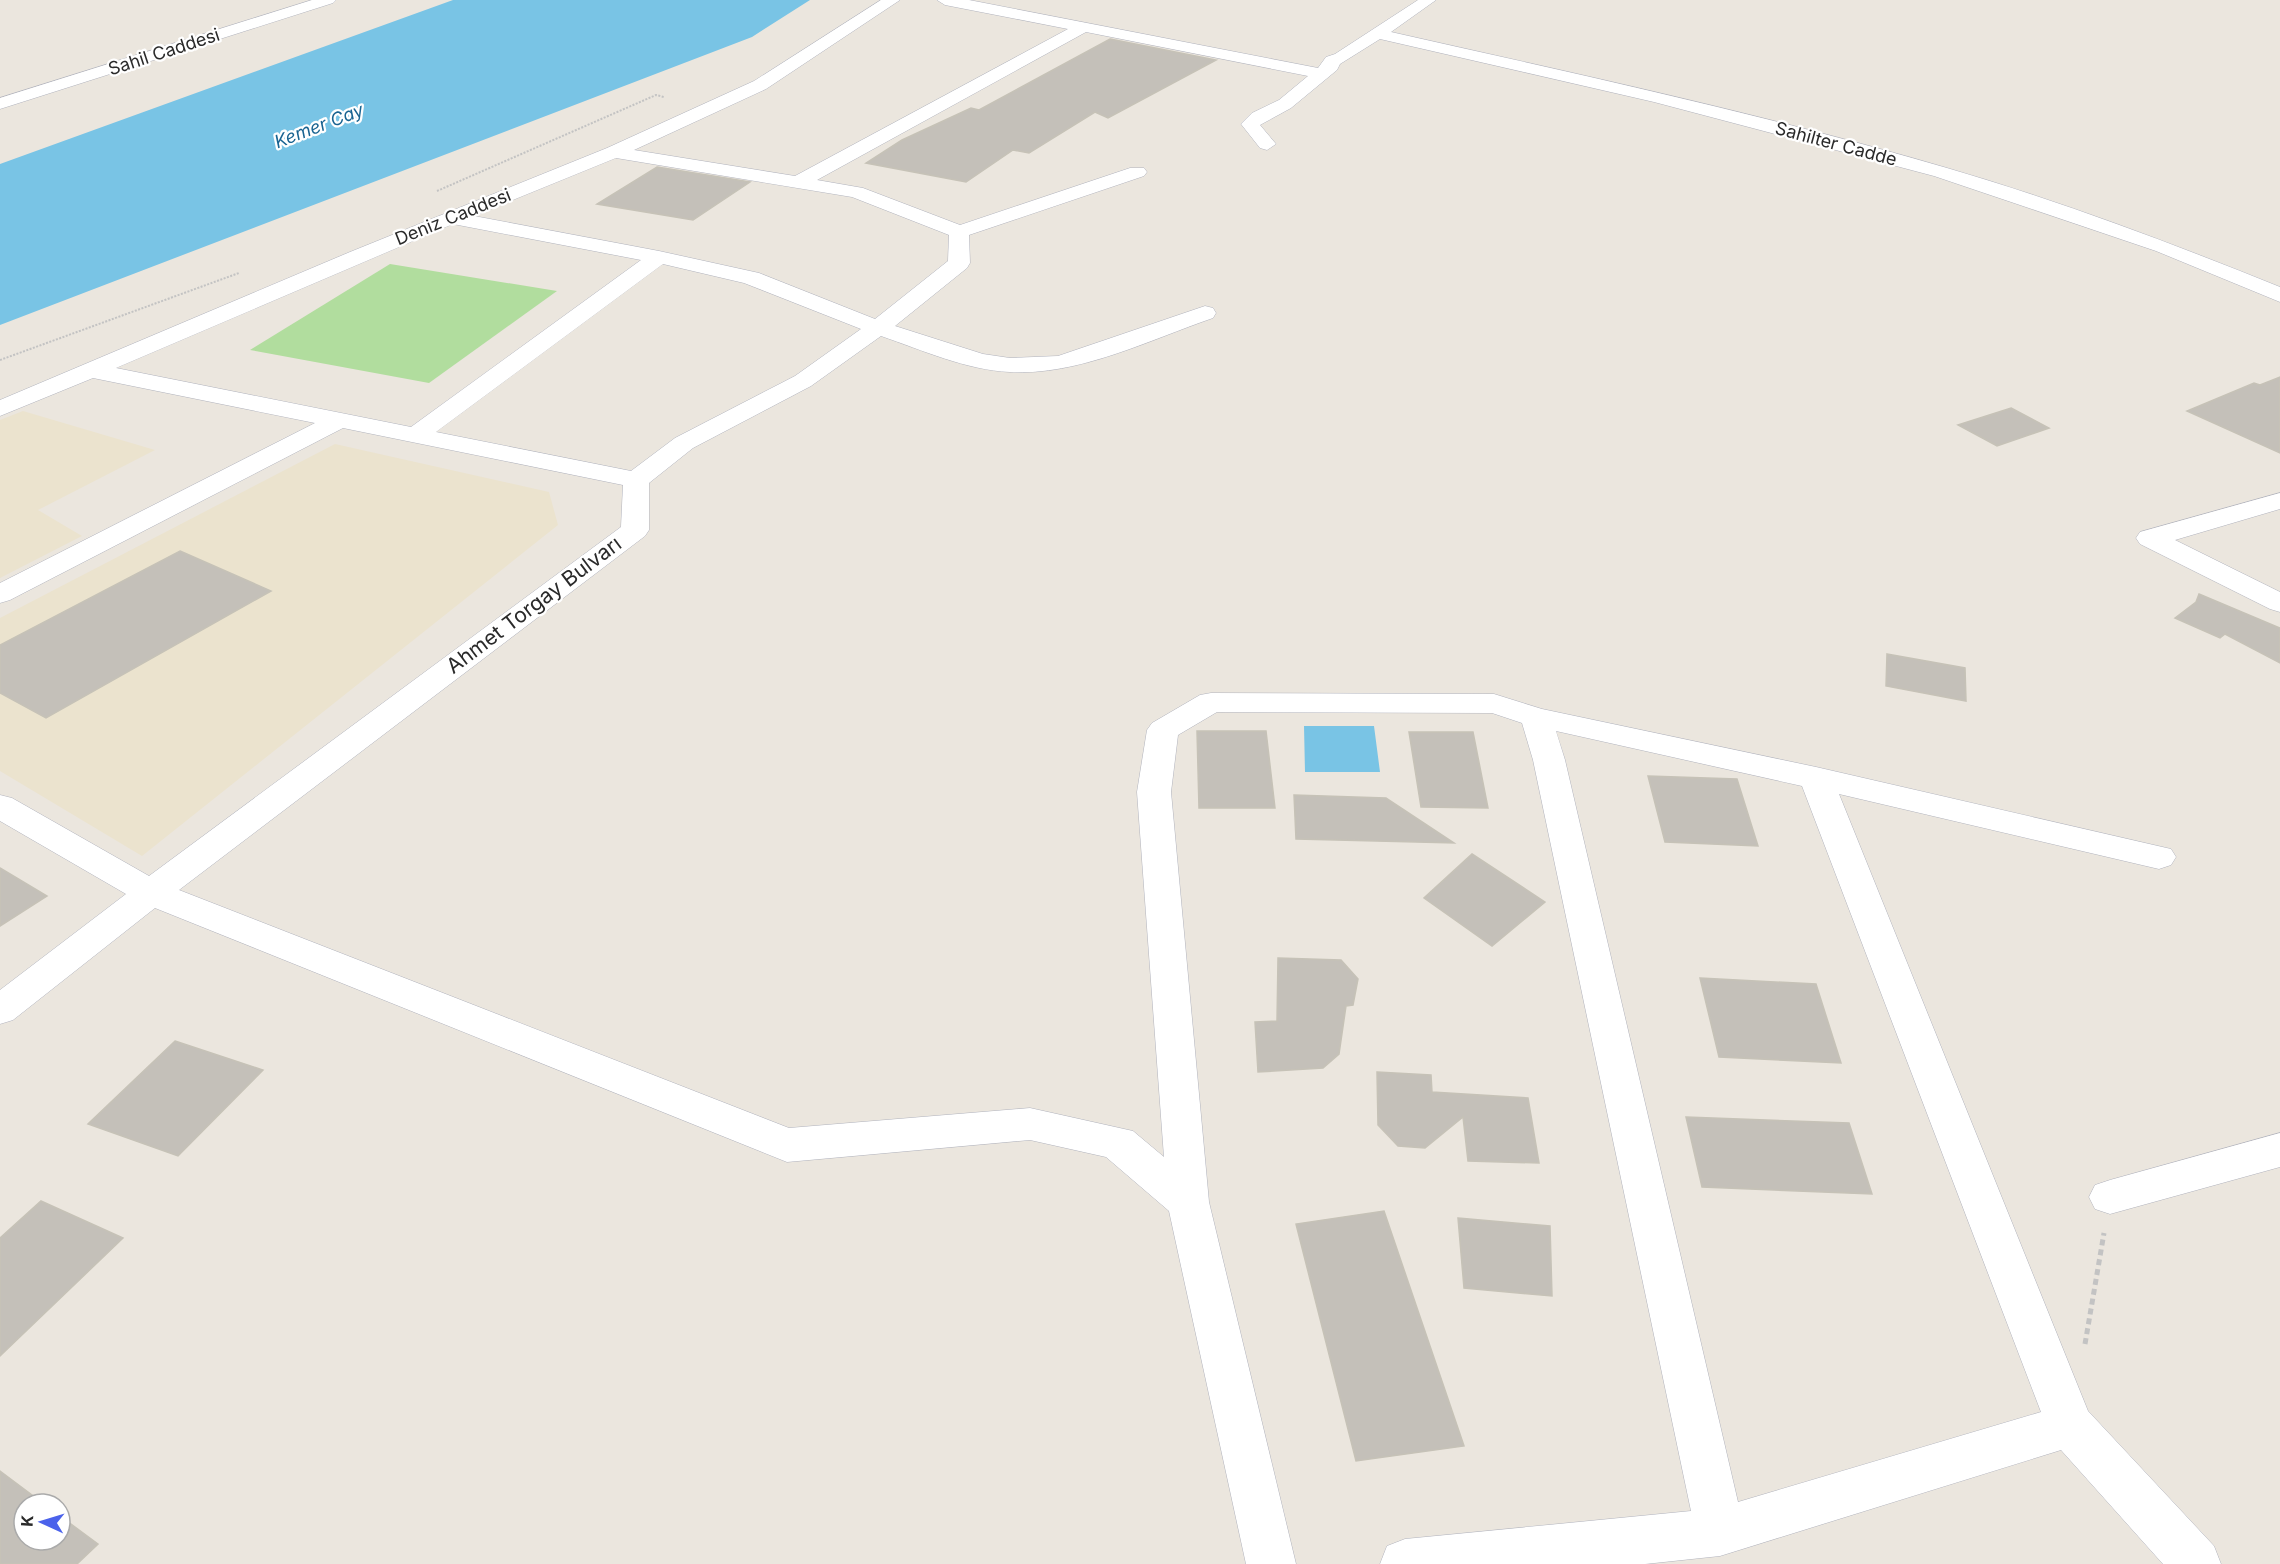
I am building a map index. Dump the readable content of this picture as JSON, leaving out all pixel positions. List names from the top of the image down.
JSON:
{
  "streets": {
    "street": [
      "Sahil Caddesi",
      "Sahilter Cadde",
      "Deniz Caddesi",
      "Ahmet Torgay Bulvarı"
    ]
  },
  "water": ["Kemer Cay"],
  "north": "left"
}
